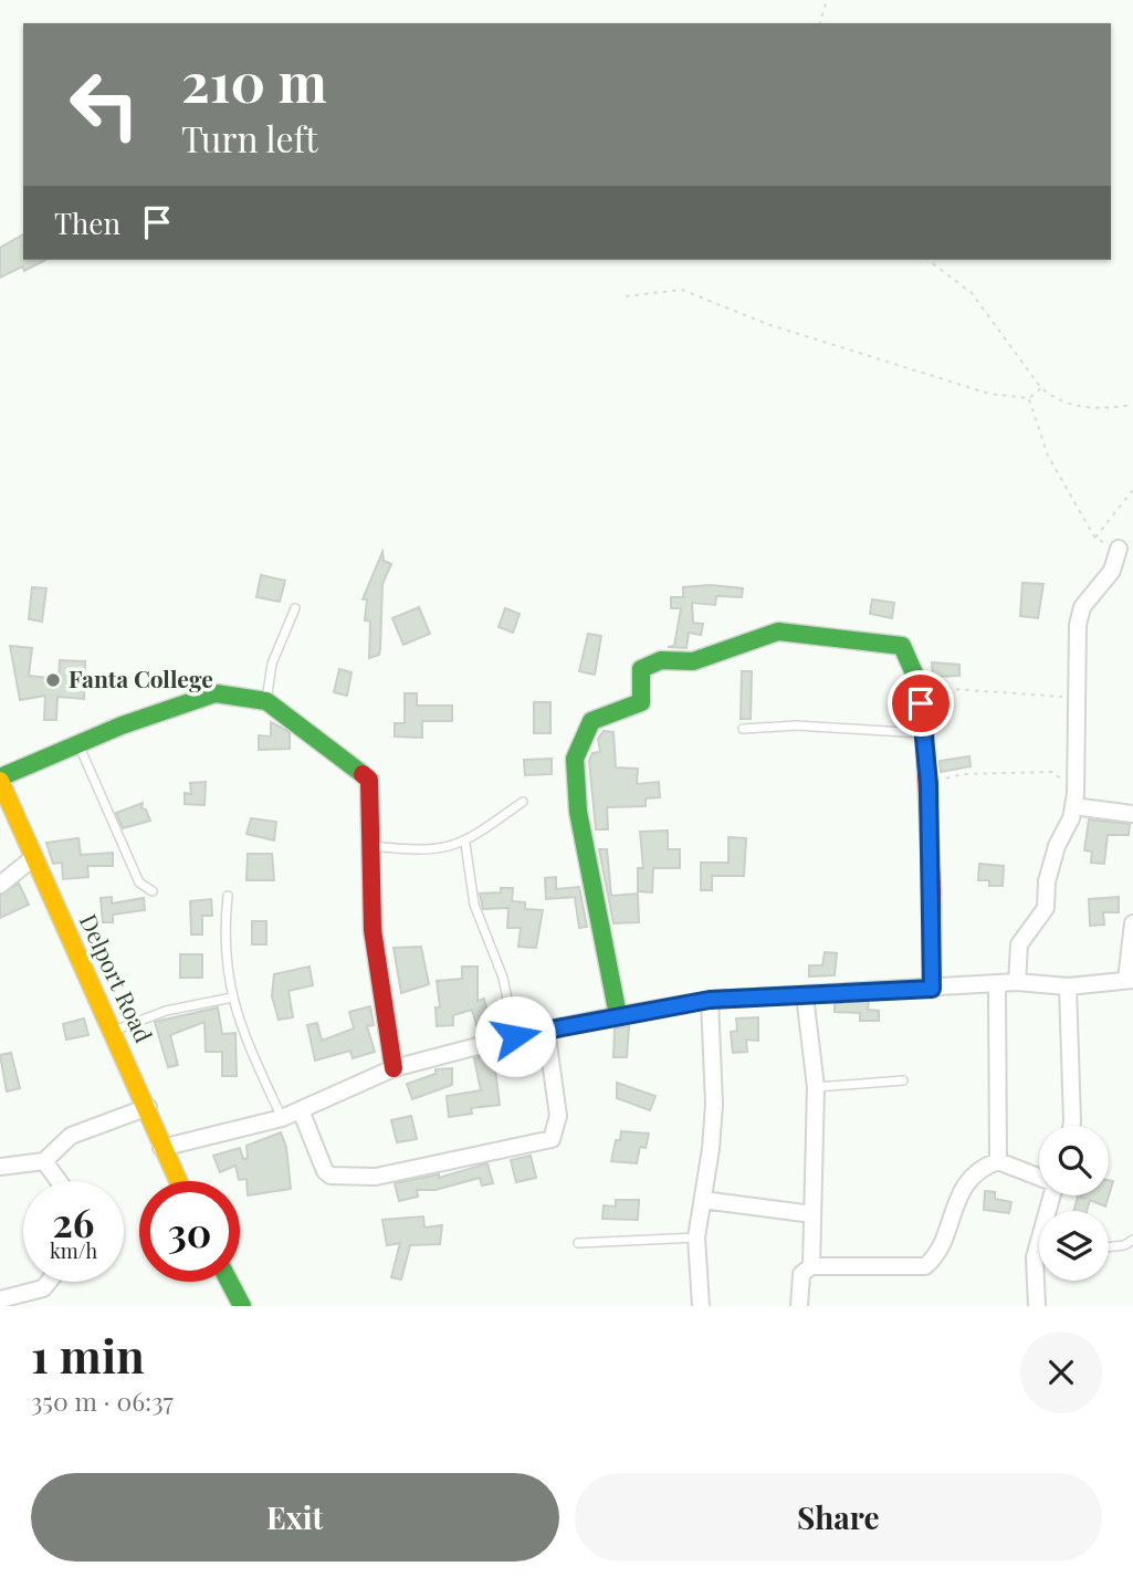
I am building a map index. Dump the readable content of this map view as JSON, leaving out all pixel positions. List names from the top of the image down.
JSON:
{
  "streets": {
    "street": ["Delport Road"]
  },
  "places": ["Fanta College"],
  "page": {
    "turn": ["210 m", "Turn left"],
    "then": "Then",
    "speed": "26 km/h",
    "limit": "30",
    "heading": ["1 min", "350 m · 06:37"],
    "buttons": ["Exit", "Share"]
  }
}
